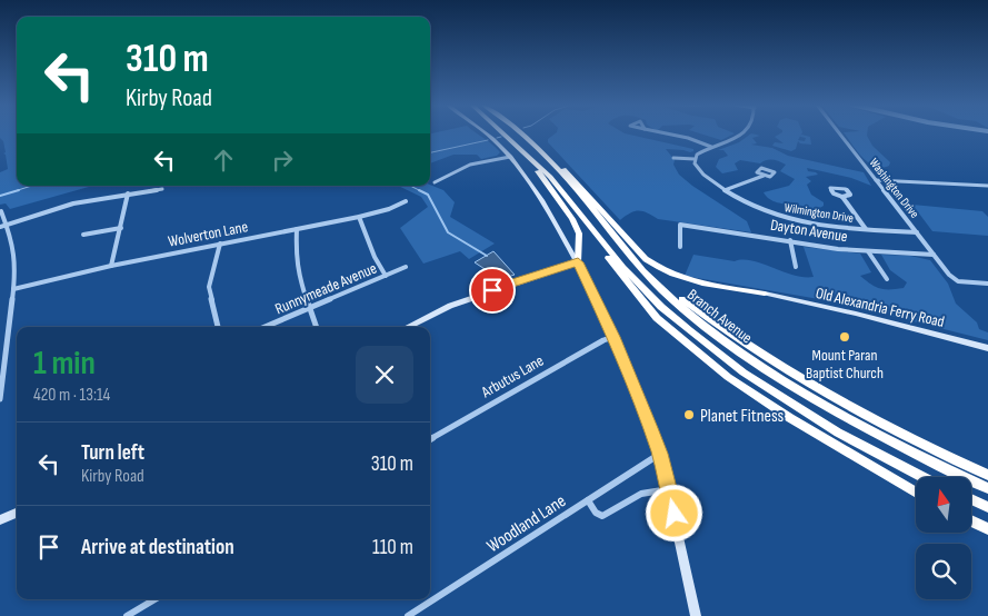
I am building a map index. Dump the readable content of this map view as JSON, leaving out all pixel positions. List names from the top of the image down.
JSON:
{
  "streets": {
    "highway": ["Branch Avenue"],
    "main road": ["Old Alexandria Ferry Road"],
    "street": [
      "Washington Drive",
      "Wilmington Drive",
      "Dayton Avenue",
      "Wolverton Lane",
      "Runnymeade Avenue",
      "Arbutus Lane",
      "Woodland Lane"
    ]
  },
  "crossings": [
    ["Washington Drive", "Wilmington Drive"],
    ["Washington Drive", "Dayton Avenue"]
  ],
  "places": ["Mount Paran Baptist Church", "Planet Fitness"],
  "north": "top",
  "page": {
    "turn": ["310 m", "Kirby Road"],
    "heading": ["1 min", "420 m · 13:14"],
    "list": [
      {
        "name": "Turn left",
        "note": "Kirby Road",
        "value": "310 m"
      },
      {
        "name": "Arrive at destination",
        "value": "110 m"
      }
    ]
  }
}
